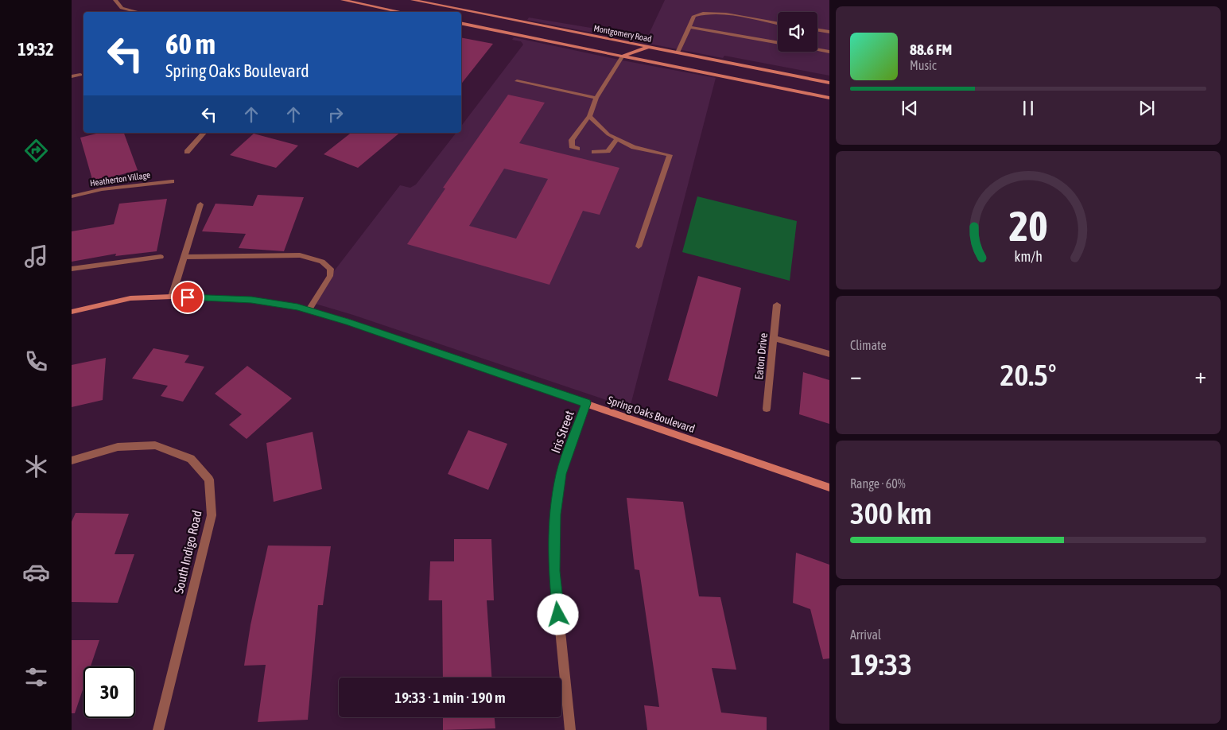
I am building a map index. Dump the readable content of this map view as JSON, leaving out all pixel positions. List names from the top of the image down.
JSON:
{
  "streets": {
    "main road": ["Montgomery Road", "Spring Oaks Boulevard"],
    "street": [
      "Heatherton Village",
      "Eaton Drive",
      "Iris Street",
      "South Indigo Road"
    ]
  },
  "crossings": [
    ["Spring Oaks Boulevard", "Iris Street"]
  ],
  "page": {
    "tabs": "19:32",
    "turn": ["60 m", "Spring Oaks Boulevard"],
    "song": ["88.6 FM", "Music"],
    "tile": [
      "Climate",
      ["Range · 60%", "300 km"],
      ["Arrival", "19:33"]
    ],
    "heat": ["−", "20.5°", "+"],
    "limit": "30",
    "trip": "19:33 · 1 min · 190 m",
    "gauge": ["20", "km/h"]
  }
}
